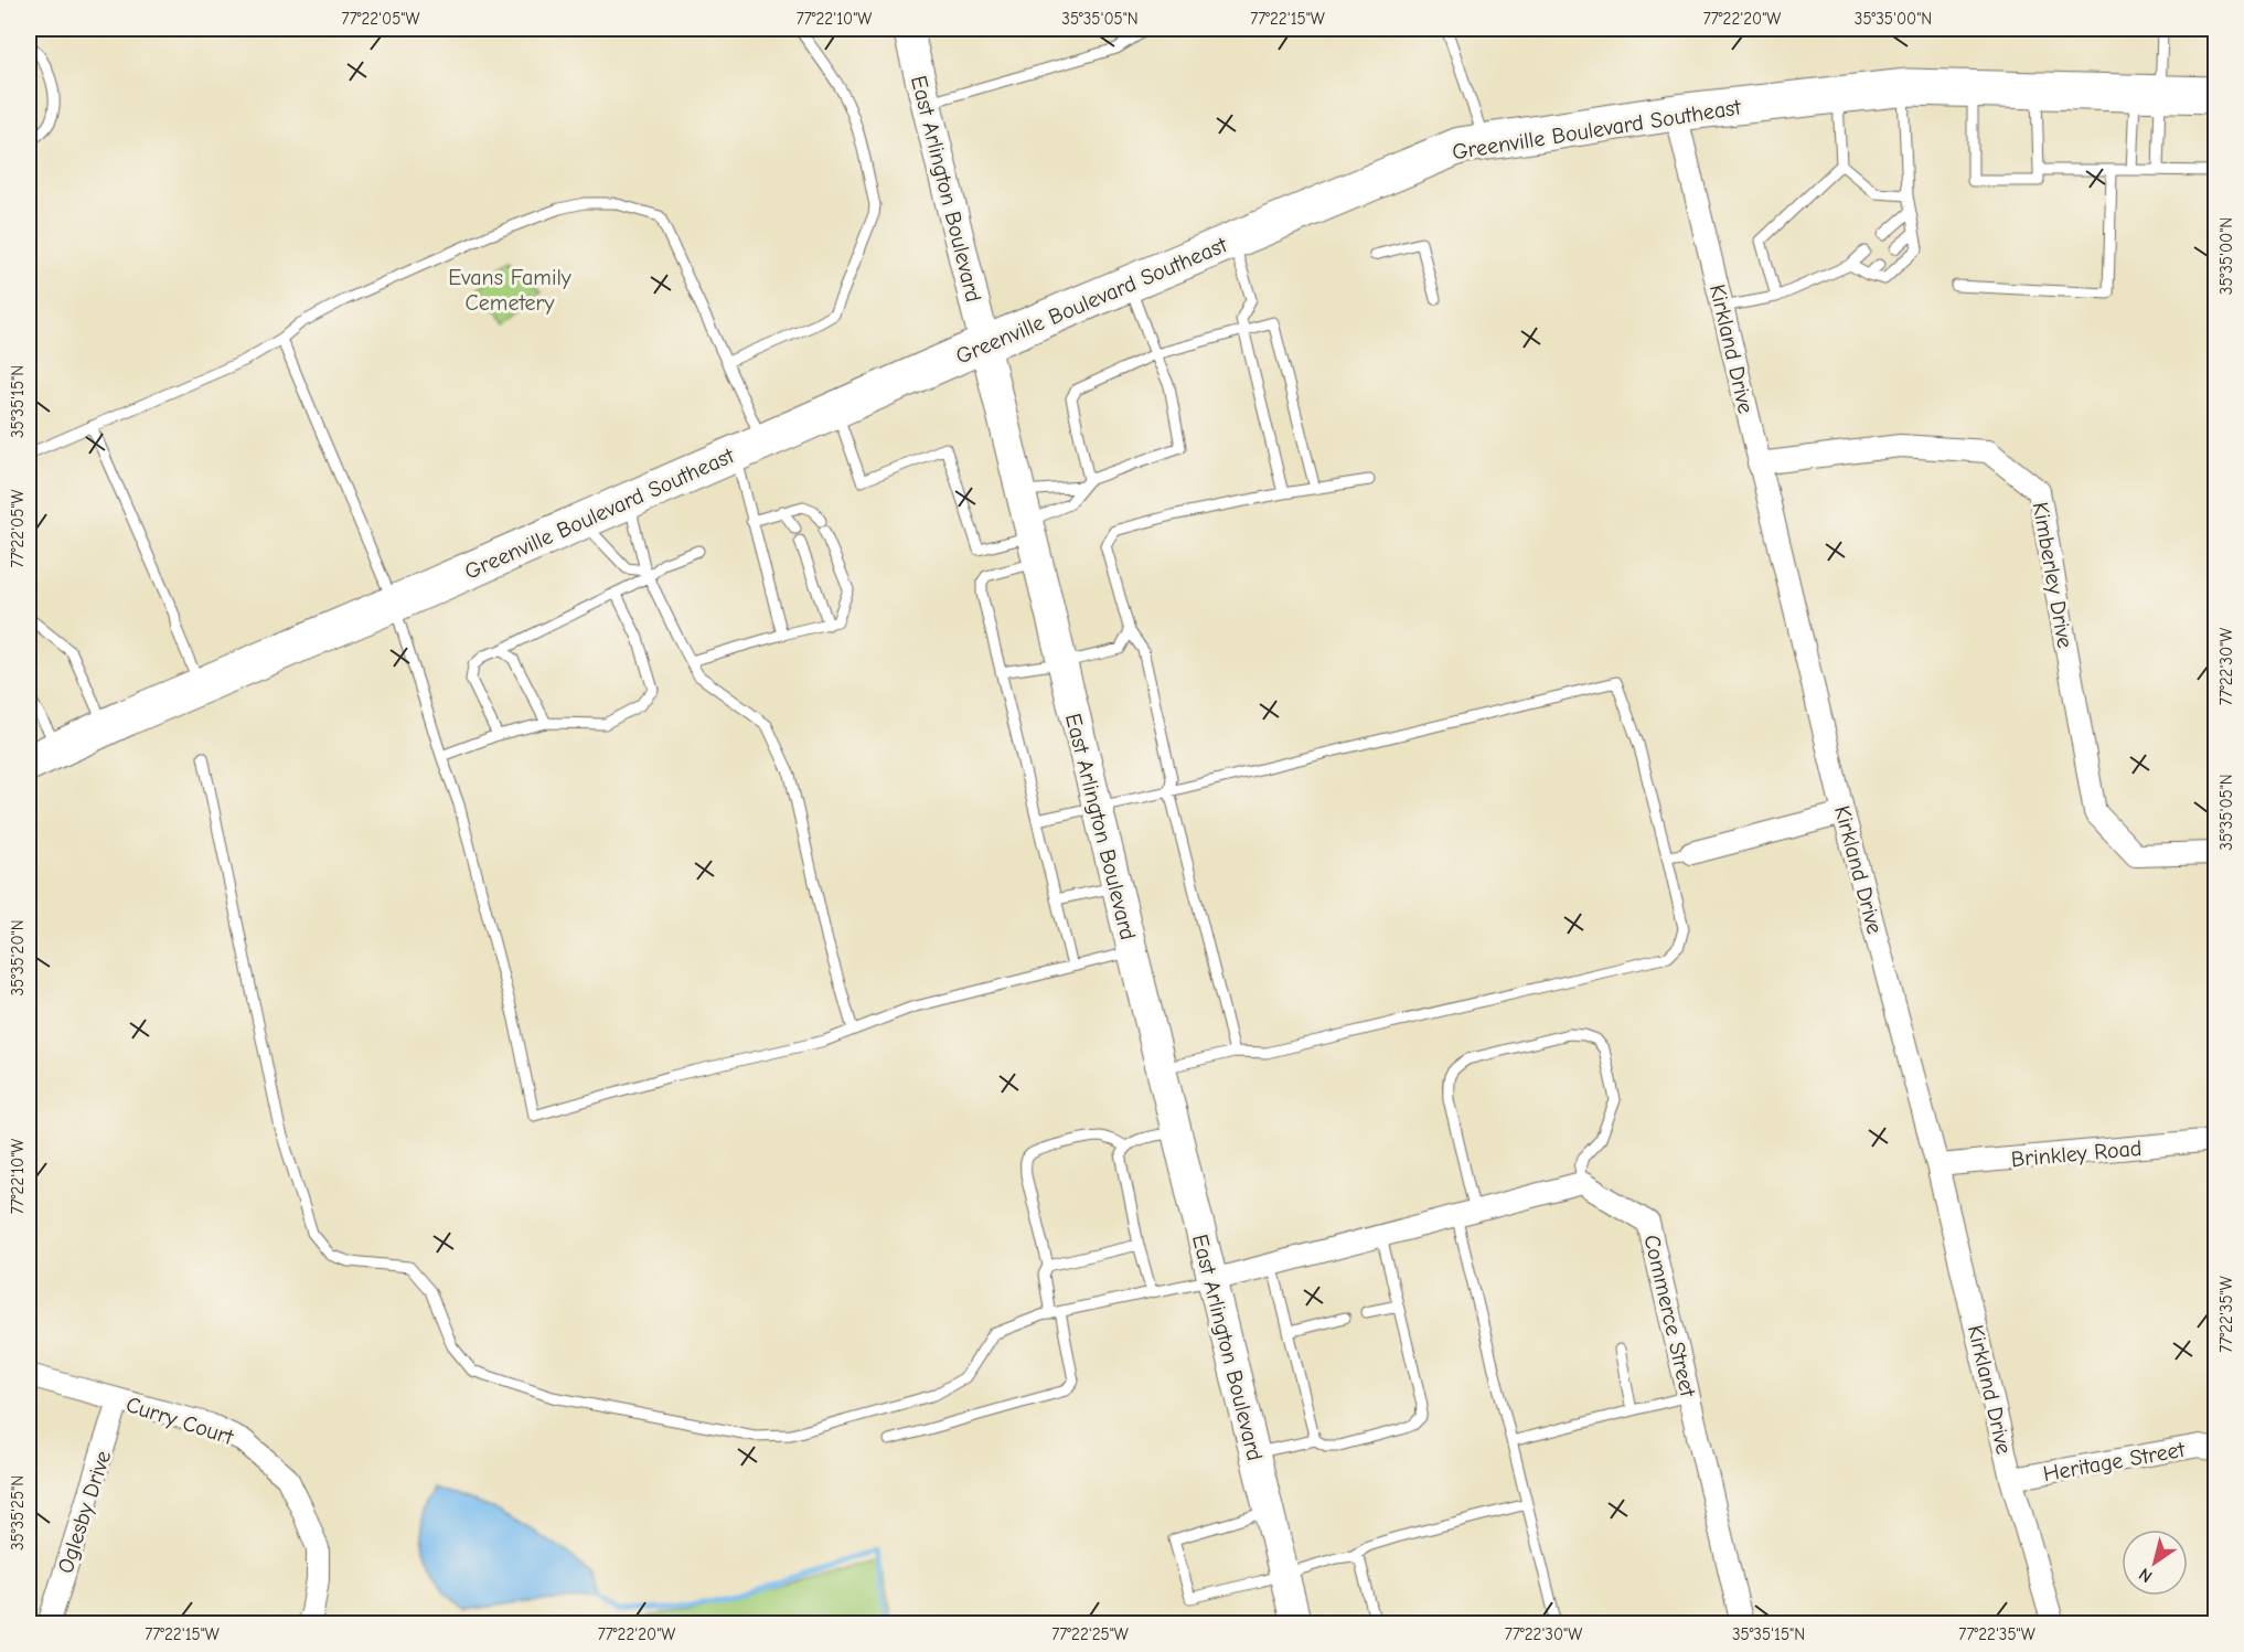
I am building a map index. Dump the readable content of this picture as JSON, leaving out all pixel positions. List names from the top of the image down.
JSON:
{
  "streets": {
    "highway": ["Greenville Boulevard Southeast"],
    "main road": ["East Arlington Boulevard"],
    "street": [
      "Kirkland Drive",
      "Kimberley Drive",
      "Brinkley Road",
      "Commerce Street",
      "Curry Court",
      "Heritage Street",
      "Oglesby Drive"
    ]
  },
  "crossings": [
    ["Greenville Boulevard Southeast", "East Arlington Boulevard"],
    ["Greenville Boulevard Southeast", "Kirkland Drive"],
    ["Kirkland Drive", "Kimberley Drive"],
    ["Kirkland Drive", "Brinkley Road"],
    ["Kirkland Drive", "Heritage Street"],
    ["Curry Court", "Oglesby Drive"]
  ],
  "parks": ["Evans Family Cemetery"],
  "north": "bottom left",
  "coordinates": [
    "77°22'05\"W",
    "77°22'10\"W",
    "35°35'05\"N",
    "77°22'15\"W",
    "77°22'20\"W",
    "35°35'00\"N",
    "35°35'15\"N",
    "77°22'30\"W",
    "35°35'20\"N",
    "77°22'35\"W",
    "35°35'25\"N",
    "77°22'25\"W"
  ]
}
